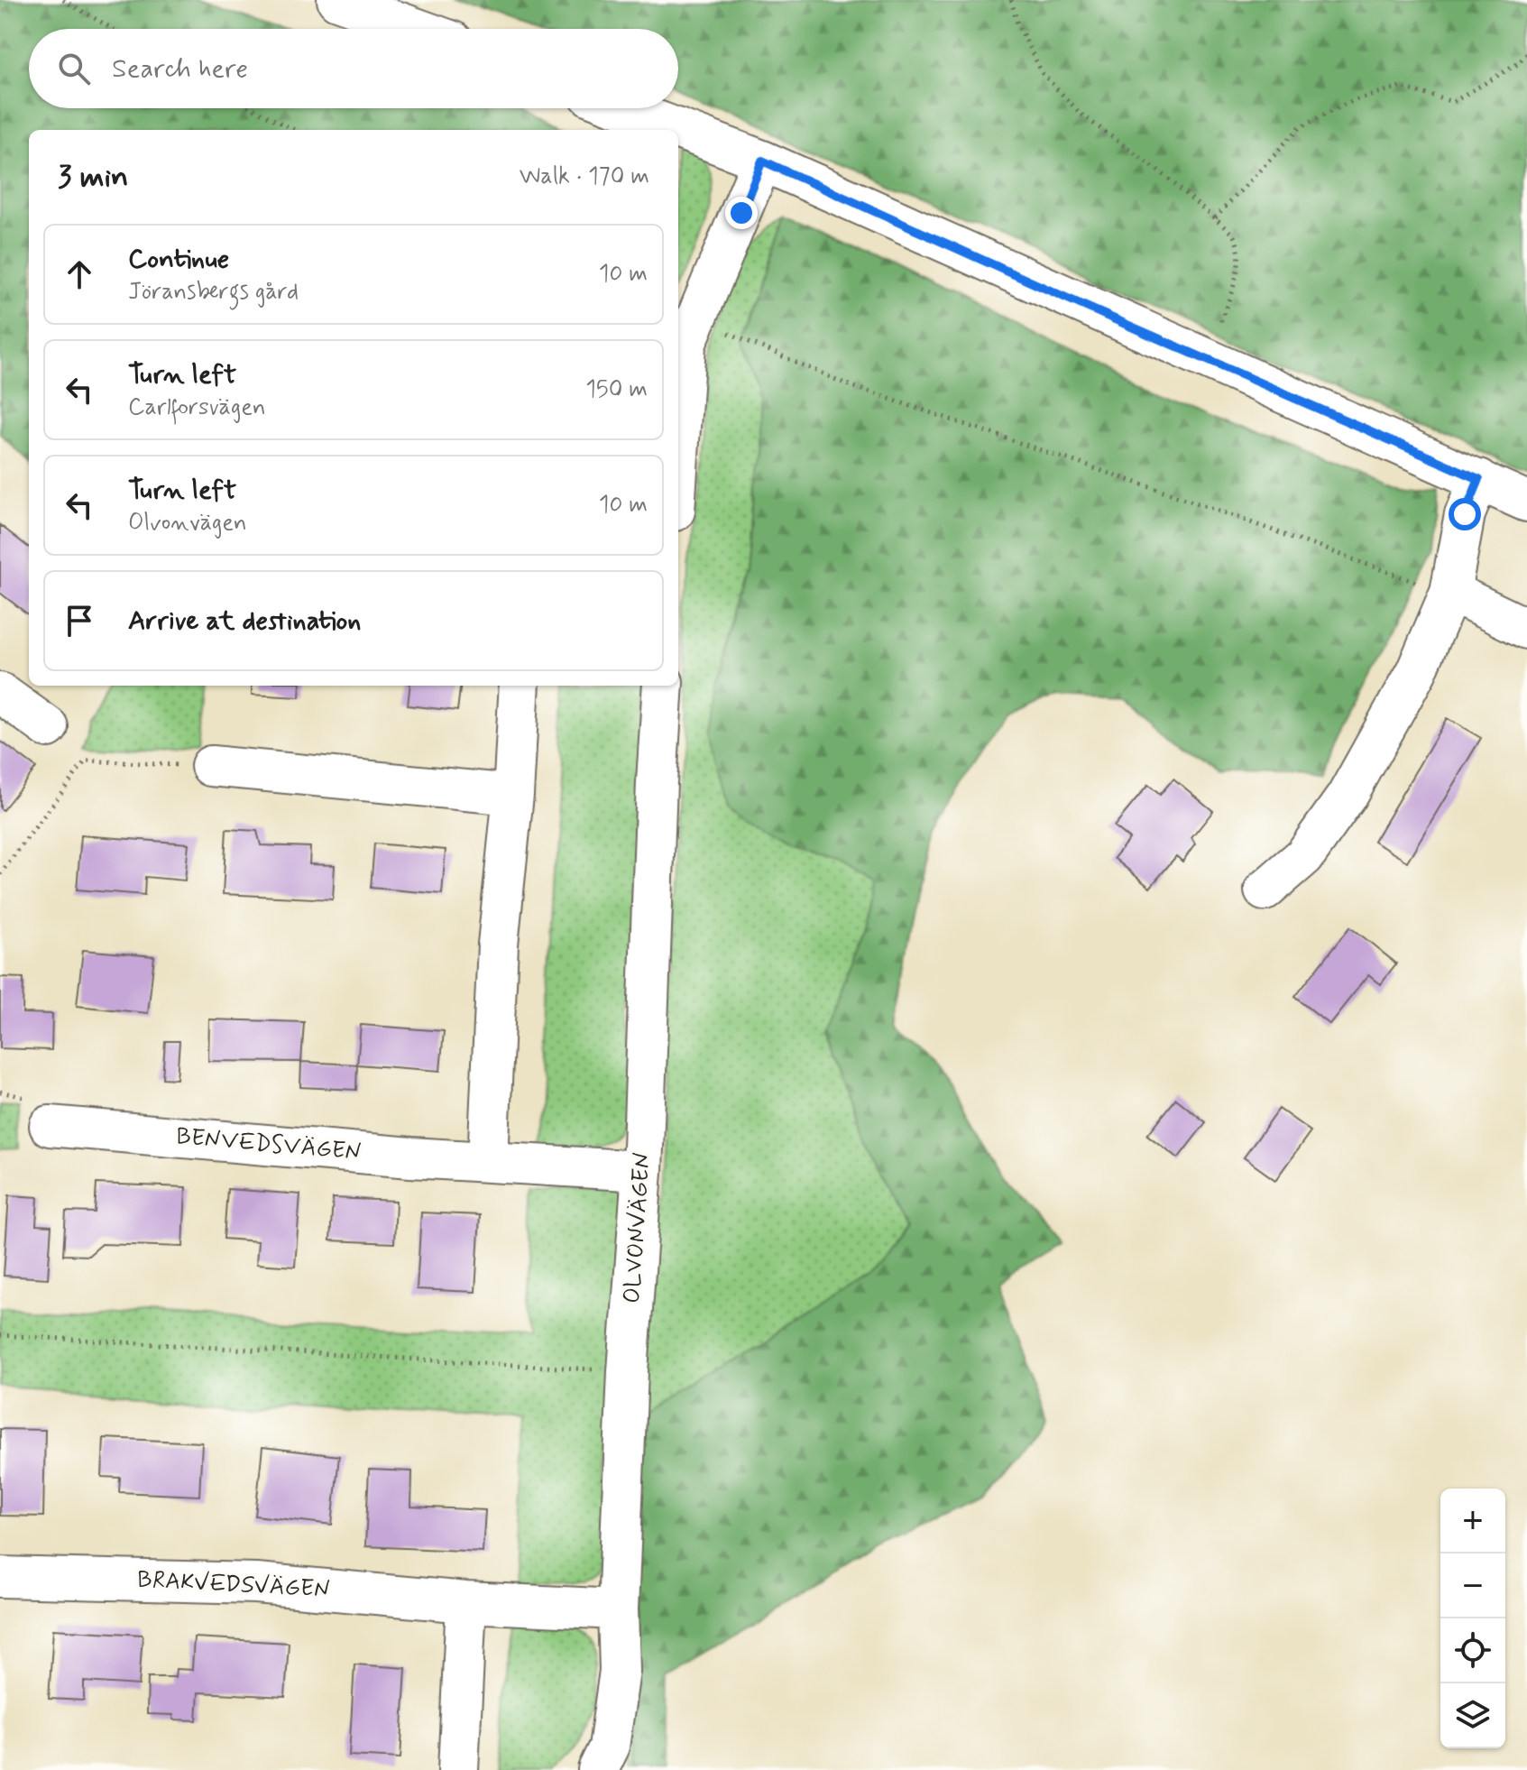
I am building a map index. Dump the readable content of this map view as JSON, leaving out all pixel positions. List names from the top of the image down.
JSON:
{
  "streets": {
    "street": ["BENVEDSVÄGEN", "OLVONVÄGEN", "BRAKVEDSVÄGEN"]
  },
  "crossings": [
    ["BENVEDSVÄGEN", "OLVONVÄGEN"],
    ["OLVONVÄGEN", "BRAKVEDSVÄGEN"]
  ],
  "page": {
    "search": "Search here",
    "heading": ["3 min", "Walk · 170 m"],
    "list": [
      ["Continue", "Jöransbergs gård", "10 m"],
      ["Turn left", "Carlforsvägen", "150 m"],
      ["Turn left", "Olvonvägen", "10 m"],
      "Arrive at destination"
    ],
    "map_buttons": ["+", "−"]
  }
}
